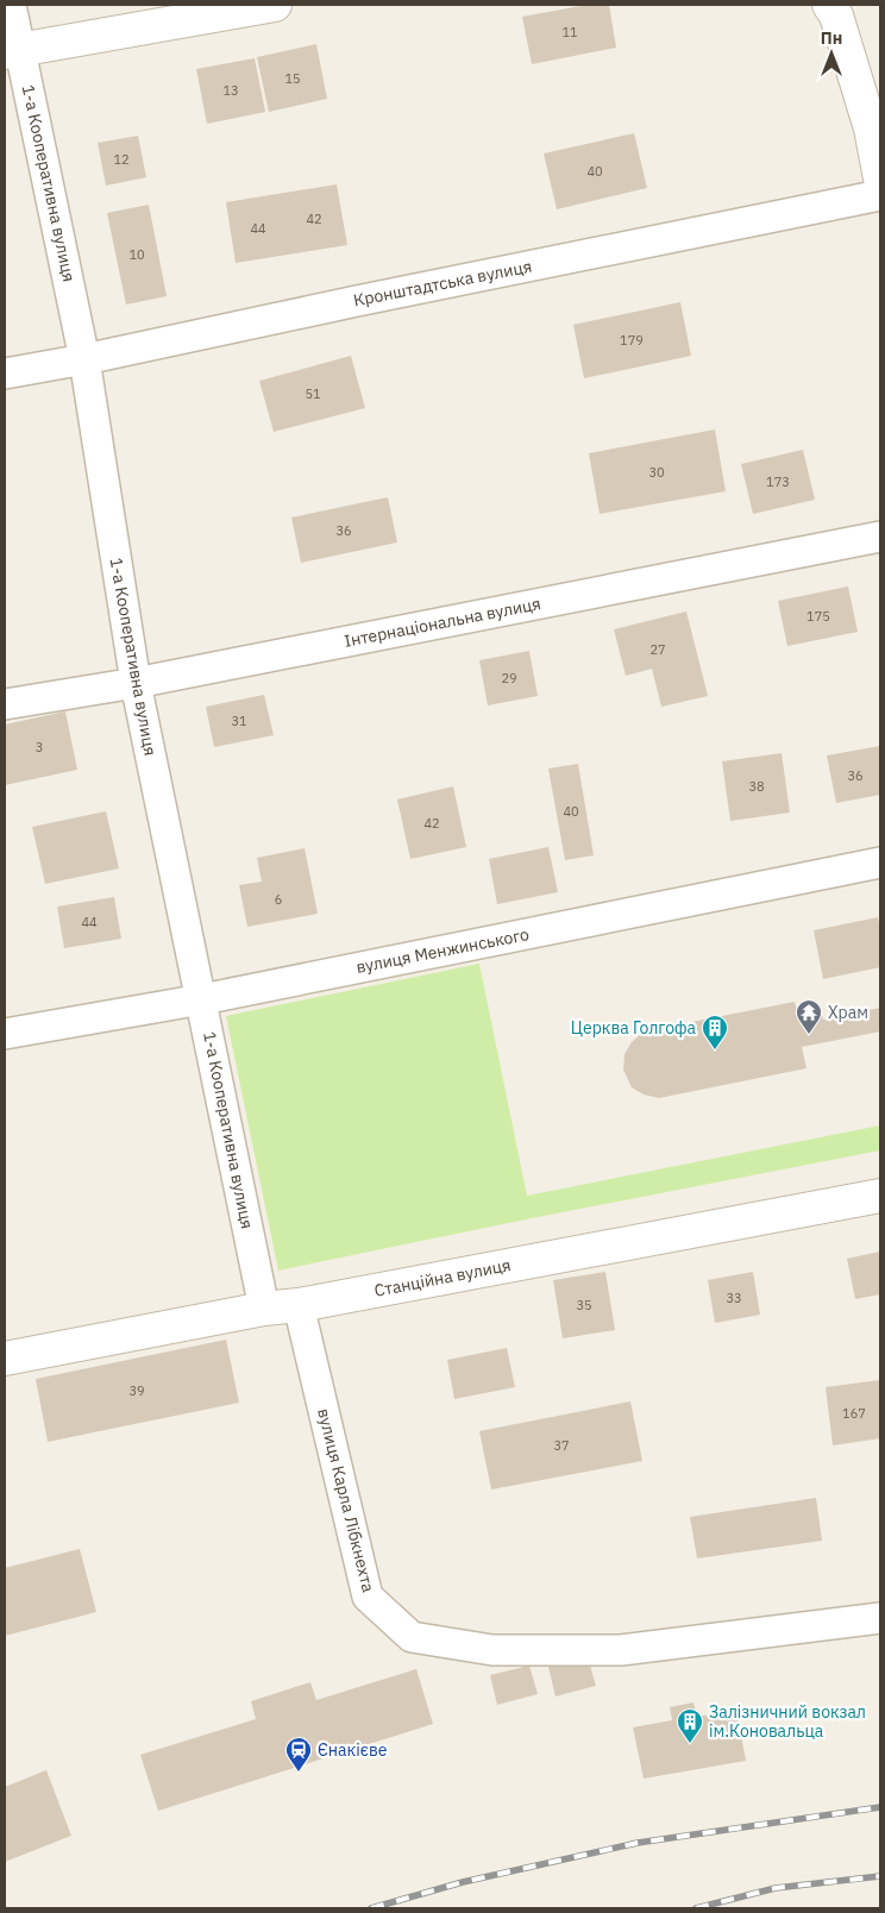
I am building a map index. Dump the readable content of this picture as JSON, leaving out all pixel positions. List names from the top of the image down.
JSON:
{
  "streets": {
    "street": [
      "1-а Кооперативна вулиця",
      "Кронштадтська вулиця",
      "Інтернаціональна вулиця",
      "вулиця Менжинського",
      "Станційна вулиця",
      "вулиця Карла Лібкнехта"
    ]
  },
  "crossings": [
    ["1-а Кооперативна вулиця", "Кронштадтська вулиця"],
    ["1-а Кооперативна вулиця", "Інтернаціональна вулиця"],
    ["1-а Кооперативна вулиця", "вулиця Менжинського"],
    ["1-а Кооперативна вулиця", "Станційна вулиця"],
    ["Станційна вулиця", "вулиця Карла Лібкнехта"]
  ],
  "places": {
    "temple": ["Храм"],
    "building": ["Церква Голгофа", "Залізничний вокзал ім.Коновальца"],
    "station": ["Єнакієве"]
  },
  "house_numbers": [
    "11",
    "15",
    "13",
    "12",
    "40",
    "42",
    "44",
    "10",
    "179",
    "51",
    "30",
    "173",
    "36",
    "175",
    "27",
    "29",
    "31",
    "3",
    "36",
    "38",
    "40",
    "42",
    "6",
    "44",
    "33",
    "35",
    "39",
    "167",
    "37"
  ],
  "north": "top"
}
